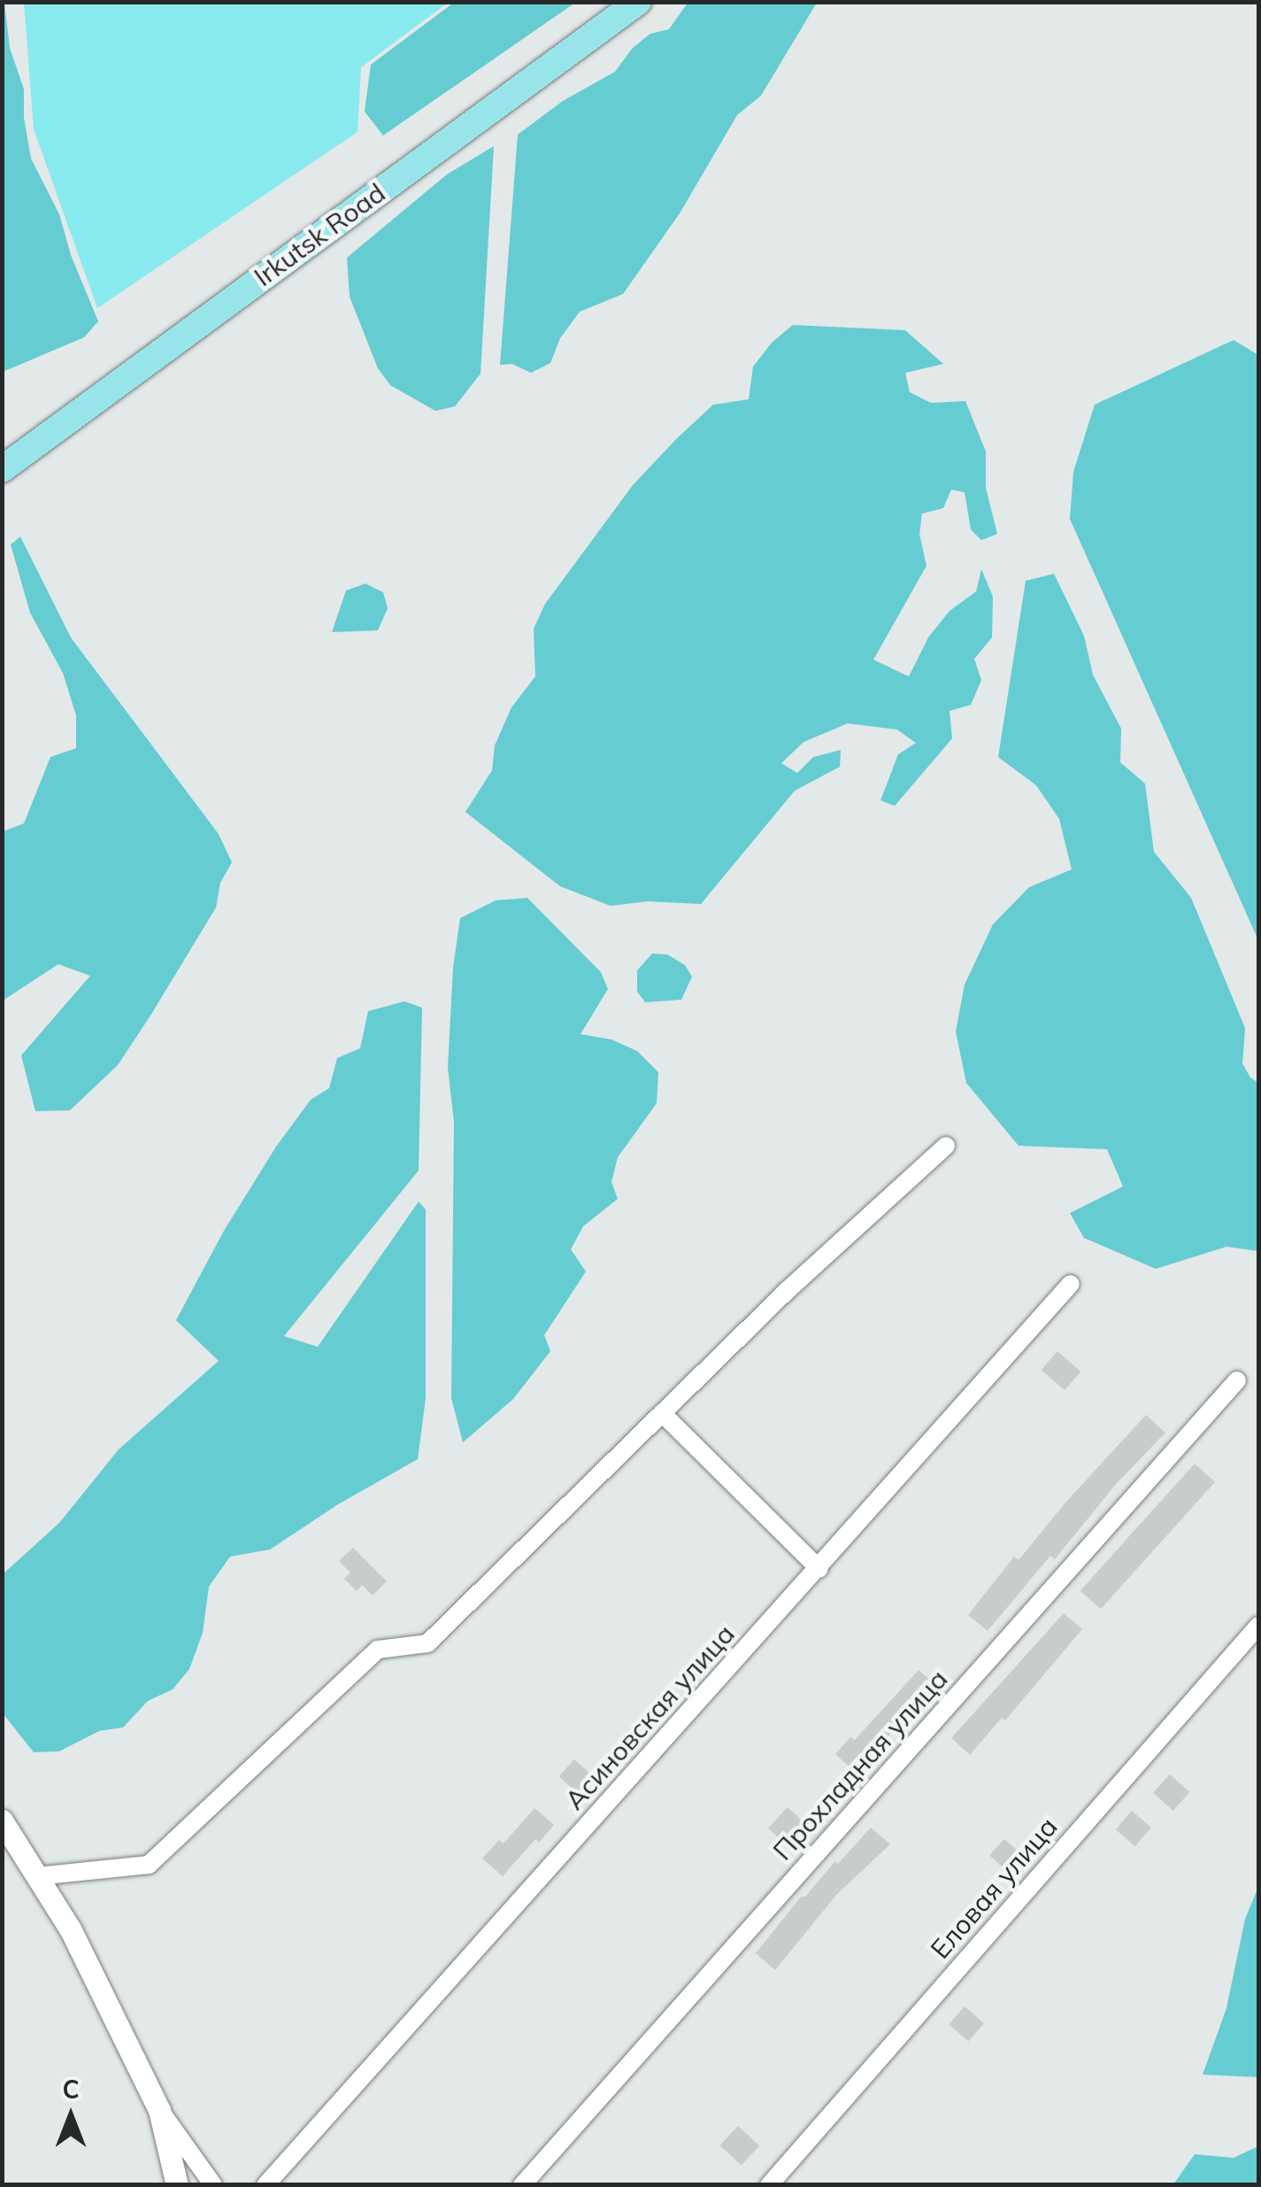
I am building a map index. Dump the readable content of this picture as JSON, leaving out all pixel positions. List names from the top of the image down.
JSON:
{
  "streets": {
    "main road": ["Irkutsk Road"],
    "street": ["Асиновская улица", "Прохладная улица", "Еловая улица"]
  },
  "north": "top"
}
